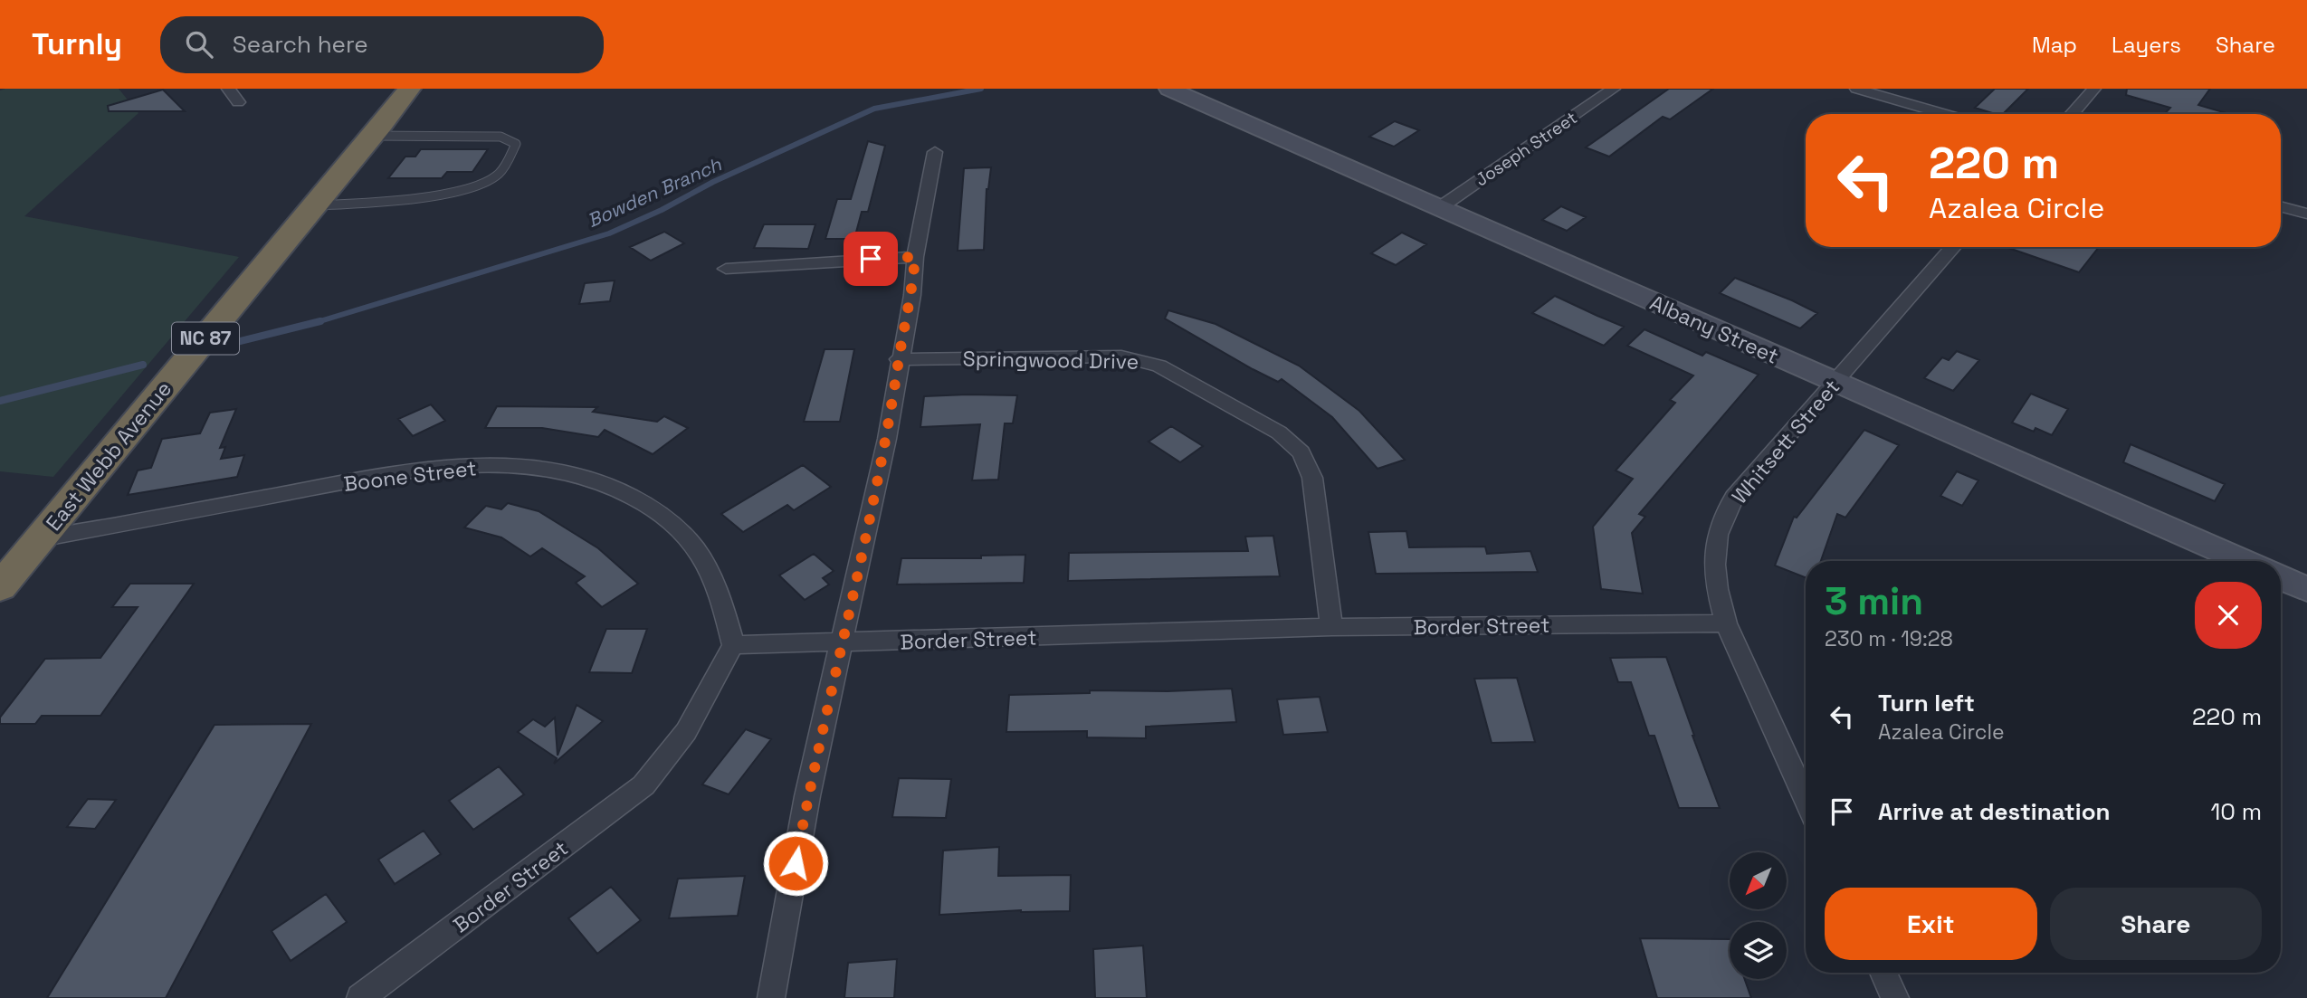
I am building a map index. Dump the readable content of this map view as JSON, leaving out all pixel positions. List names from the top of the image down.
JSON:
{
  "streets": {
    "highway": ["NC 87", "East Webb Avenue"],
    "street": [
      "Joseph Street",
      "Albany Street",
      "Springwood Drive",
      "Whitsett Street",
      "Boone Street",
      "Border Street"
    ]
  },
  "crossings": [
    ["Joseph Street", "Albany Street"],
    ["Albany Street", "Whitsett Street"],
    ["Springwood Drive", "Border Street"],
    ["Whitsett Street", "Border Street"],
    ["East Webb Avenue", "Boone Street"],
    ["Boone Street", "Border Street"]
  ],
  "water": ["Bowden Branch"],
  "north": "bottom left",
  "page": {
    "header": "Turnly",
    "search": "Search here",
    "nav": ["Map", "Layers", "Share"],
    "turn": ["220 m", "Azalea Circle"],
    "heading": ["3 min", "230 m · 19:28"],
    "list": [
      {
        "name": "Turn left",
        "note": "Azalea Circle",
        "value": "220 m"
      },
      {
        "name": "Arrive at destination",
        "value": "10 m"
      }
    ],
    "buttons": ["Exit", "Share"]
  }
}
